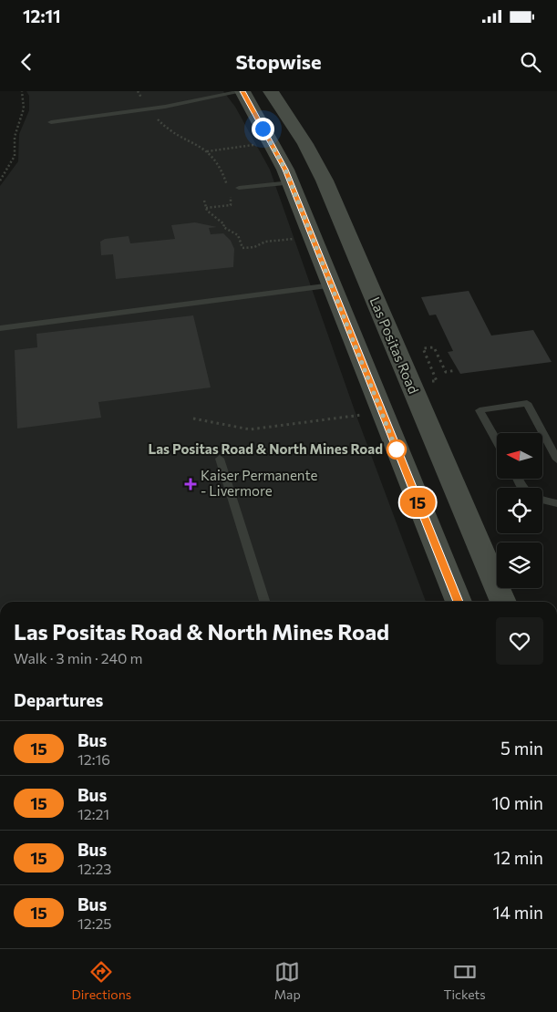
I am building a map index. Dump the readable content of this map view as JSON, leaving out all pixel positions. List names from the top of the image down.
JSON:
{
  "streets": {
    "main road": ["Las Positas Road"]
  },
  "places": {
    "other": ["Las Positas Road & North Mines Road"],
    "health": ["Kaiser Permanente - Livermore"]
  },
  "lines": ["bus line 15"],
  "north": "left",
  "page": {
    "status": "12:11",
    "header": "Stopwise",
    "on_map": "15",
    "heading": [
      ["Las Positas Road & North Mines Road", "Walk · 3 min · 240 m"],
      "Departures"
    ],
    "list": [
      {
        "mark": "15",
        "name": "Bus",
        "note": "12:16",
        "value": "5 min"
      },
      {
        "mark": "15",
        "name": "Bus",
        "note": "12:21",
        "value": "10 min"
      },
      {
        "mark": "15",
        "name": "Bus",
        "note": "12:23",
        "value": "12 min"
      },
      {
        "mark": "15",
        "name": "Bus",
        "note": "12:25",
        "value": "14 min"
      }
    ],
    "tabs": ["Directions", "Map", "Tickets"]
  }
}
